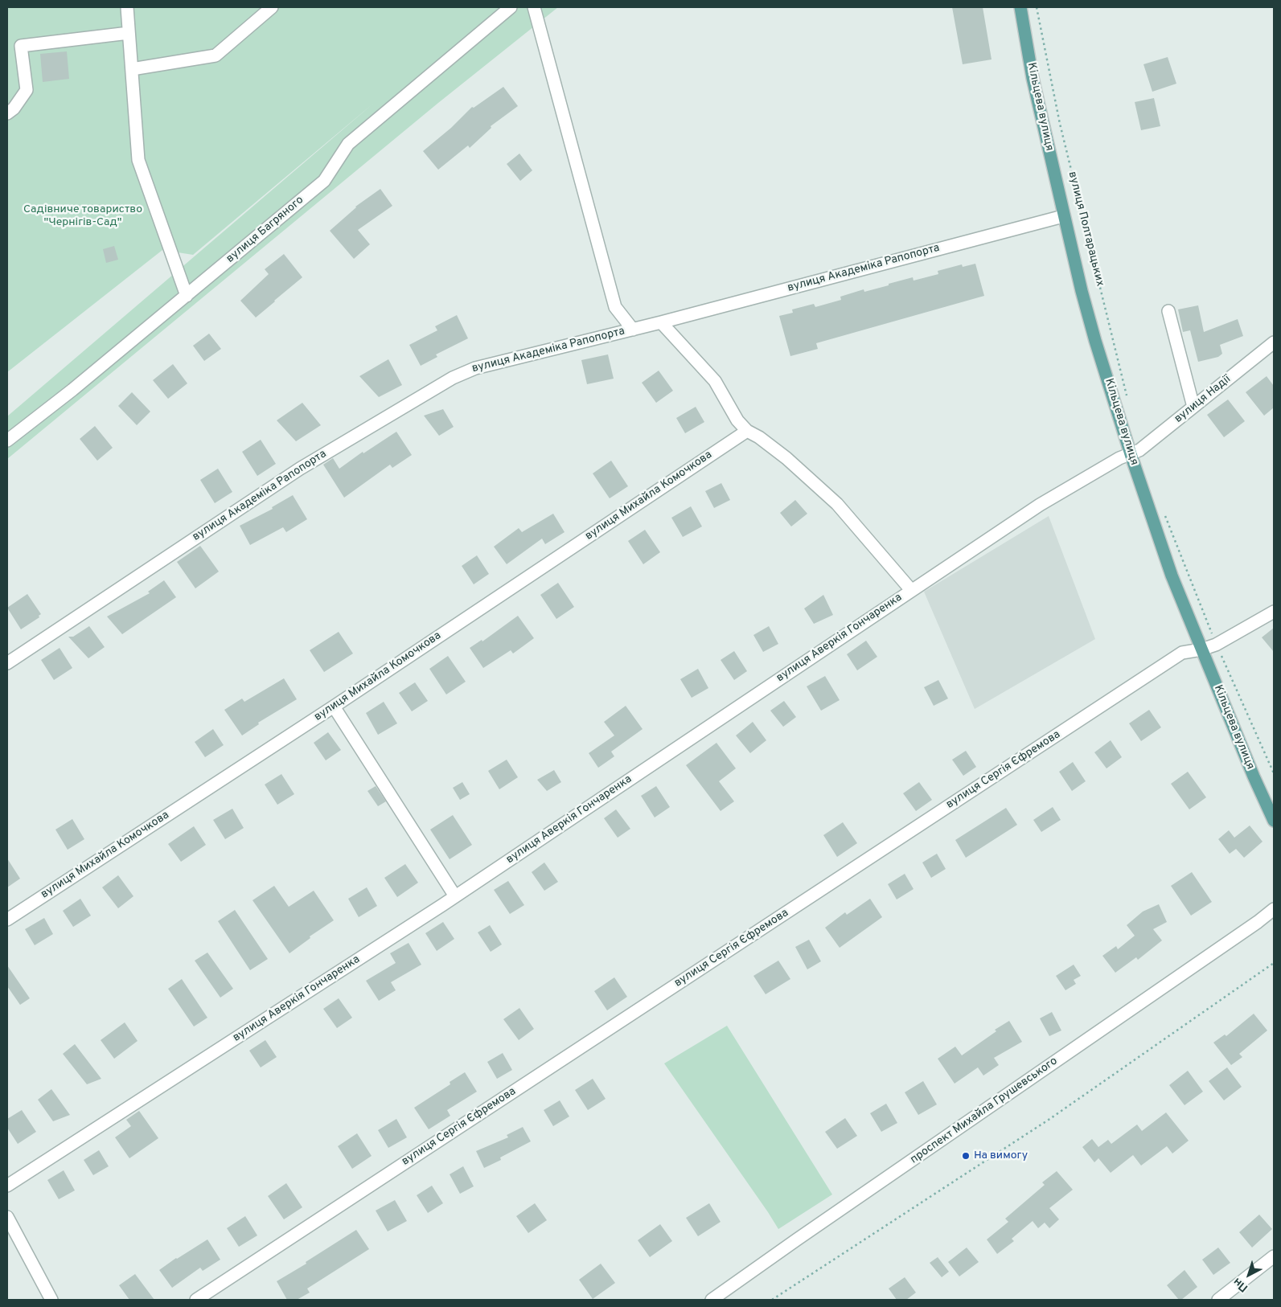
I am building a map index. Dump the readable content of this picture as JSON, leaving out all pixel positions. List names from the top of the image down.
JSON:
{
  "streets": {
    "main road": ["Кільцева вулиця"],
    "street": [
      "вулиця Багряного",
      "вулиця Академіка Рапопорта",
      "вулиця Надії",
      "вулиця Михайла Комочкова",
      "вулиця Аверкія Гончаренка",
      "вулиця Сергія Єфремова",
      "проспект Михайла Грушевського"
    ],
    "path": ["вулиця Полтарацьких"]
  },
  "crossings": [
    ["Кільцева вулиця", "вулиця Академіка Рапопорта"],
    ["Кільцева вулиця", "вулиця Надії"],
    ["Кільцева вулиця", "вулиця Аверкія Гончаренка"],
    ["Кільцева вулиця", "вулиця Сергія Єфремова"],
    ["вулиця Надії", "вулиця Аверкія Гончаренка"]
  ],
  "parks": ["Садівниче товариство \"Чернігів-Сад\""],
  "places": ["На вимогу"],
  "north": "bottom left"
}
